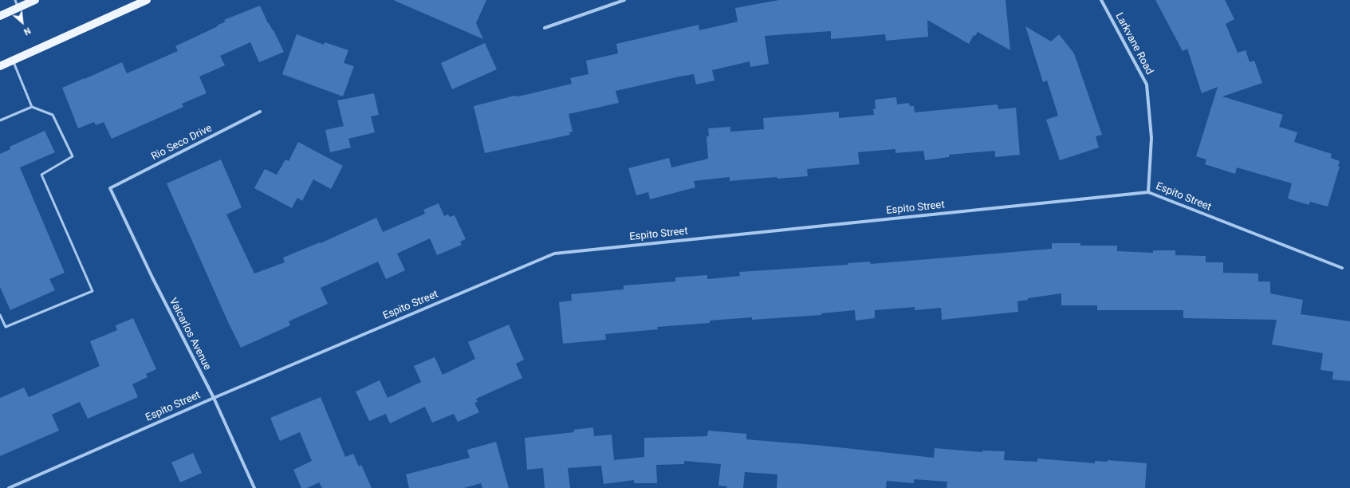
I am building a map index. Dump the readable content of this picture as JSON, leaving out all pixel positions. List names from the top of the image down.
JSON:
{
  "streets": {
    "street": [
      "Larkvane Road",
      "Rio Seco Drive",
      "Espito Street",
      "Valcarlos Avenue"
    ]
  },
  "crossings": [
    ["Larkvane Road", "Espito Street"],
    ["Rio Seco Drive", "Valcarlos Avenue"],
    ["Espito Street", "Valcarlos Avenue"]
  ],
  "north": "bottom right"
}
